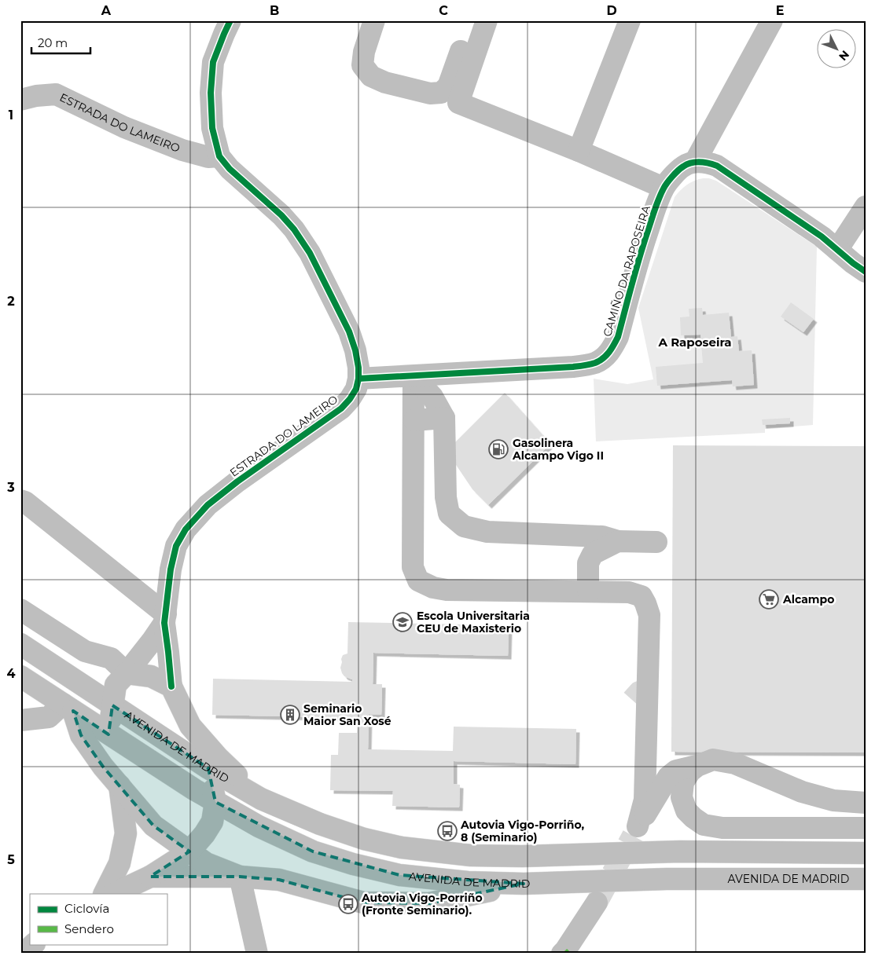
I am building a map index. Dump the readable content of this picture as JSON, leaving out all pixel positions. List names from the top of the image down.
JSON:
{
  "streets": {
    "main road": ["ESTRADA DO LAMEIRO", "CAMIÑO DA RAPOSEIRA", "AVENIDA DE MADRID"]
  },
  "crossings": [
    ["ESTRADA DO LAMEIRO", "CAMIÑO DA RAPOSEIRA"]
  ],
  "districts": ["A Raposeira"],
  "places": {
    "fuel station": ["Gasolinera Alcampo Vigo II"],
    "supermarket": ["Alcampo"],
    "school or university": ["Escola Universitaria CEU de Maxisterio"],
    "building": ["Seminario Maior San Xosé"],
    "bus stop": ["Autovia Vigo-Porriño, 8 (Seminario)", "Autovia Vigo-Porriño (Fronte Seminario)."]
  },
  "legend": ["Ciclovía", "Sendero"],
  "scale_bar": "20 m",
  "north": "bottom right",
  "grid": {
    "columns": [
      "A",
      "B",
      "C",
      "D",
      "E"
    ],
    "rows": [
      "1",
      "2",
      "3",
      "4",
      "5"
    ]
  }
}
